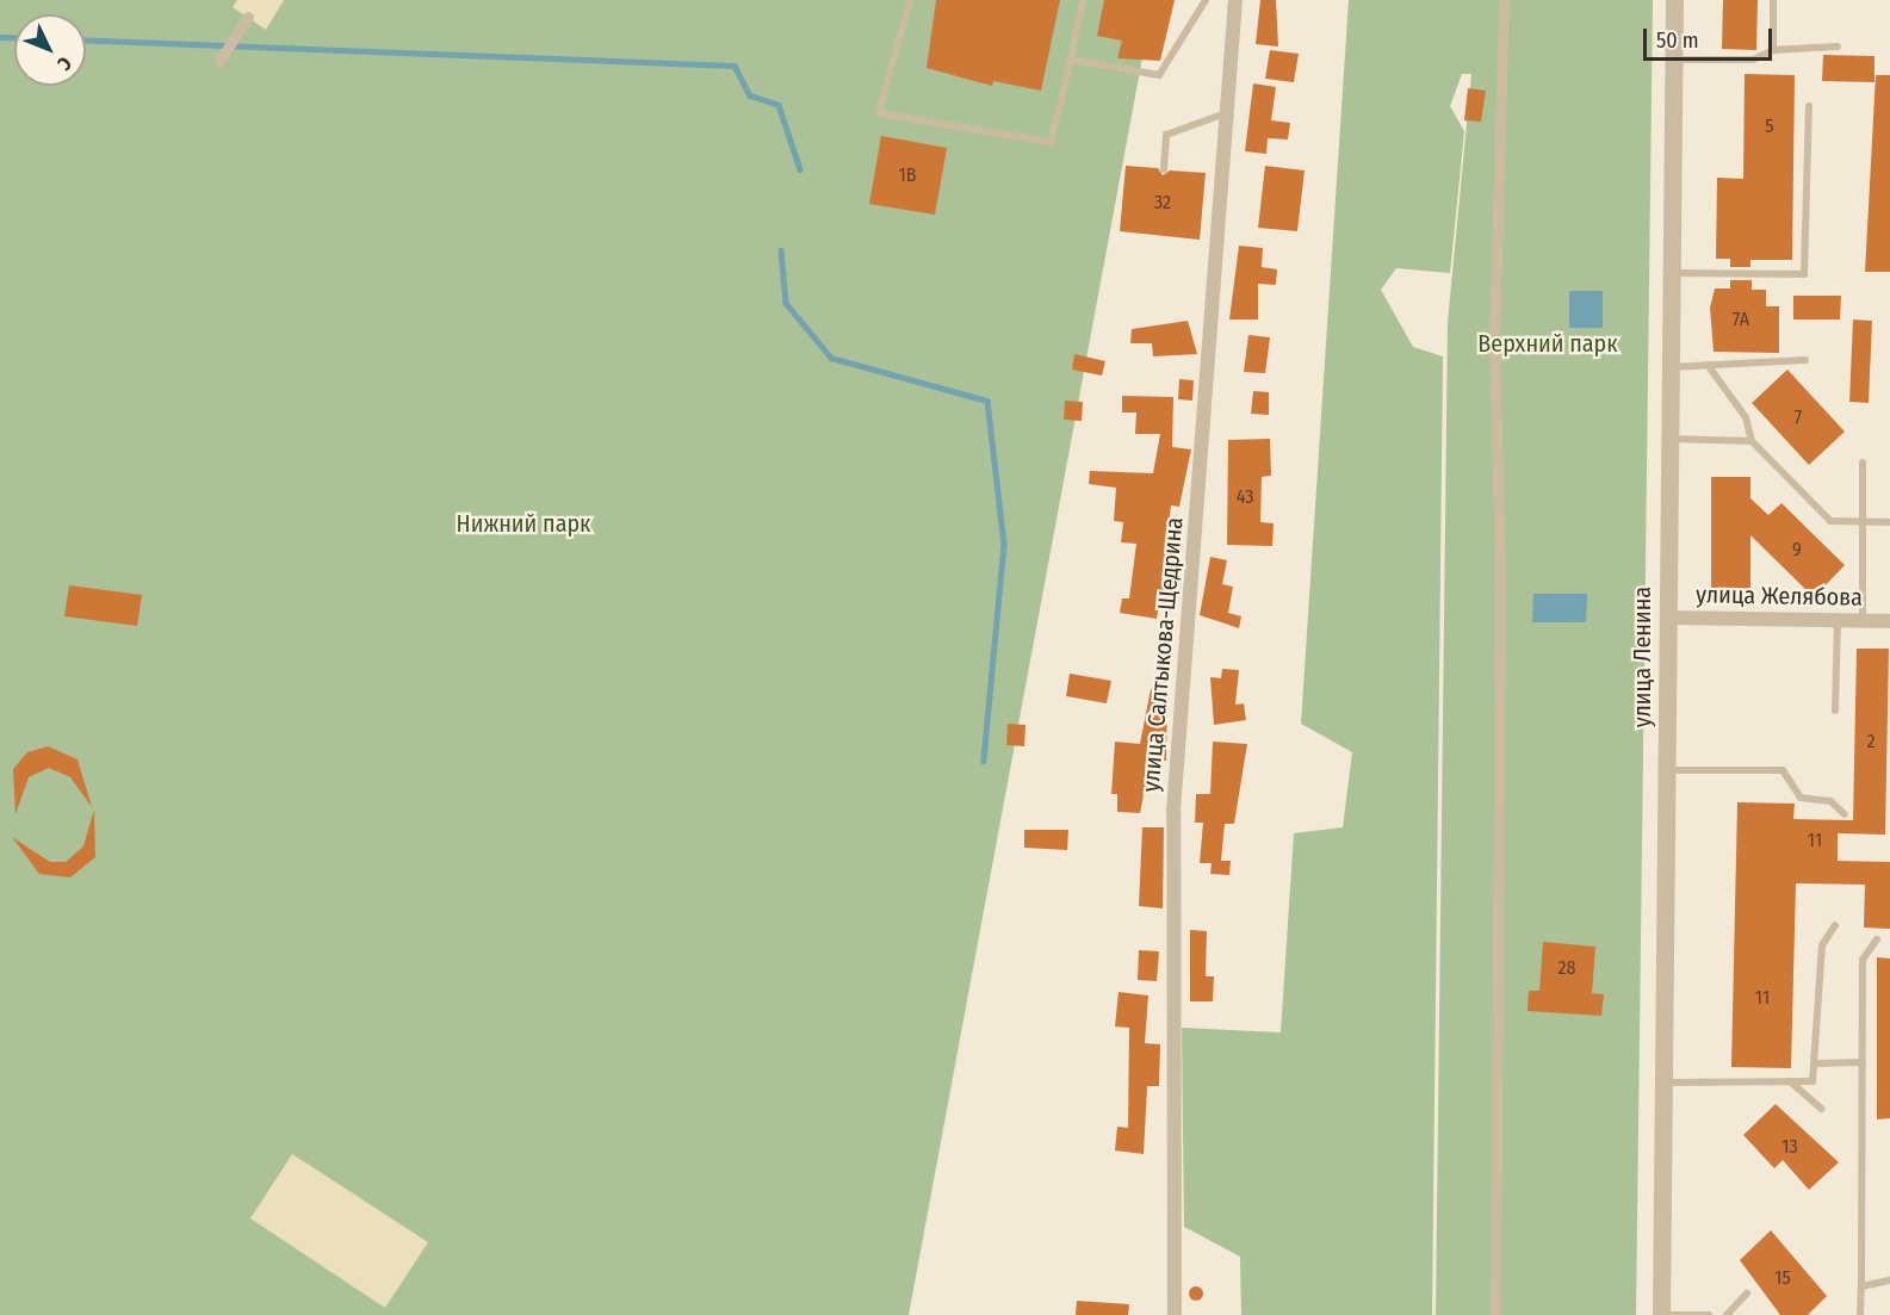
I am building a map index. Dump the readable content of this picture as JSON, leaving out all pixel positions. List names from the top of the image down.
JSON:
{
  "streets": {
    "street": ["улица Желябова", "улица Салтыкова-Щедрина", "улица Ленина"]
  },
  "crossings": [
    ["улица Желябова", "улица Ленина"]
  ],
  "parks": ["Верхний парк", "Нижний парк"],
  "house_numbers": [
    "5",
    "1В",
    "32",
    "7А",
    "7",
    "43",
    "9",
    "2",
    "11",
    "28",
    "11",
    "13",
    "15"
  ],
  "scale_bar": "50 m",
  "north": "bottom right"
}
